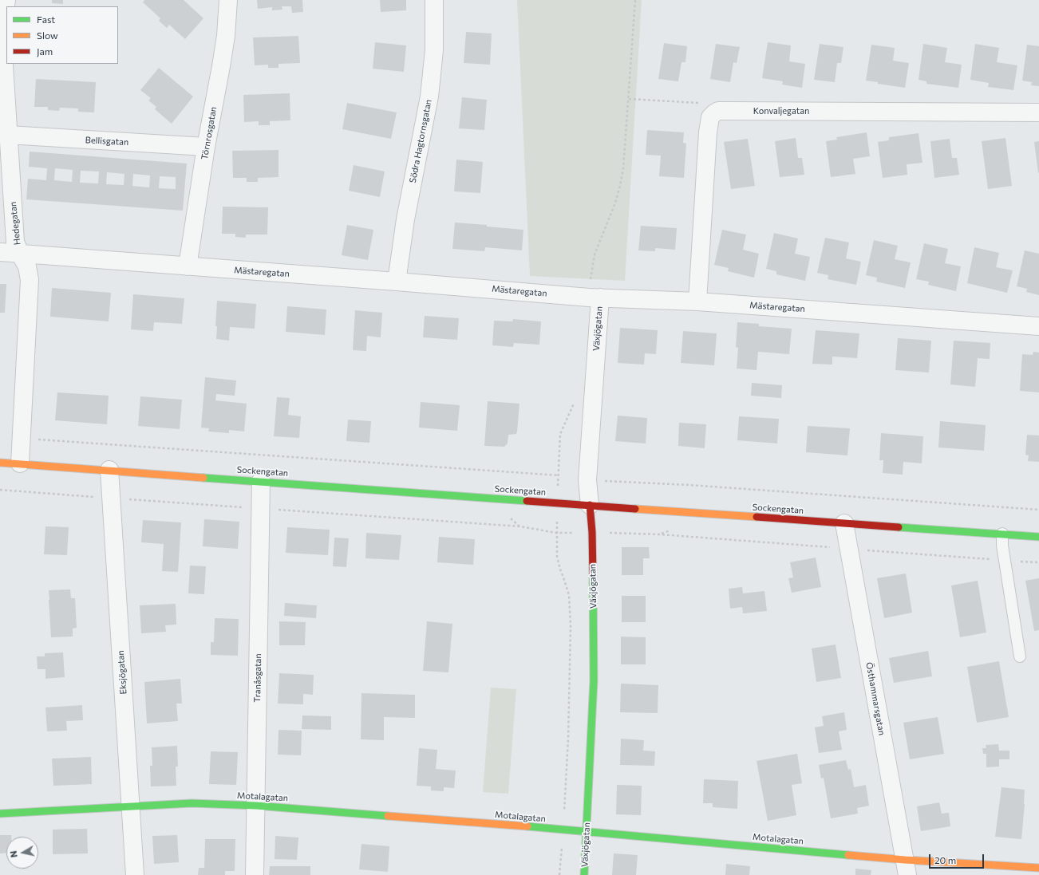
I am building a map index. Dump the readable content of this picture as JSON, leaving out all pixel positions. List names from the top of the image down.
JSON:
{
  "streets": {
    "street": [
      "Konvaljegatan",
      "Törnrosgatan",
      "Bellisgatan",
      "Södra Hagtornsgatan",
      "Hedegatan",
      "Mästaregatan",
      "Växjögatan",
      "Sockengatan",
      "Eksjögatan",
      "Tranåsgatan",
      "Östhammarsgatan",
      "Motalagatan"
    ]
  },
  "crossings": [
    ["Törnrosgatan", "Bellisgatan"],
    ["Törnrosgatan", "Mästaregatan"],
    ["Bellisgatan", "Hedegatan"],
    ["Södra Hagtornsgatan", "Mästaregatan"],
    ["Hedegatan", "Mästaregatan"],
    ["Hedegatan", "Sockengatan"],
    ["Mästaregatan", "Växjögatan"],
    ["Växjögatan", "Sockengatan"],
    ["Växjögatan", "Motalagatan"],
    ["Sockengatan", "Eksjögatan"],
    ["Sockengatan", "Tranåsgatan"],
    ["Sockengatan", "Östhammarsgatan"],
    ["Eksjögatan", "Motalagatan"],
    ["Tranåsgatan", "Motalagatan"],
    ["Östhammarsgatan", "Motalagatan"]
  ],
  "legend": ["Fast", "Slow", "Jam"],
  "scale_bar": "20 m",
  "north": "left"
}
